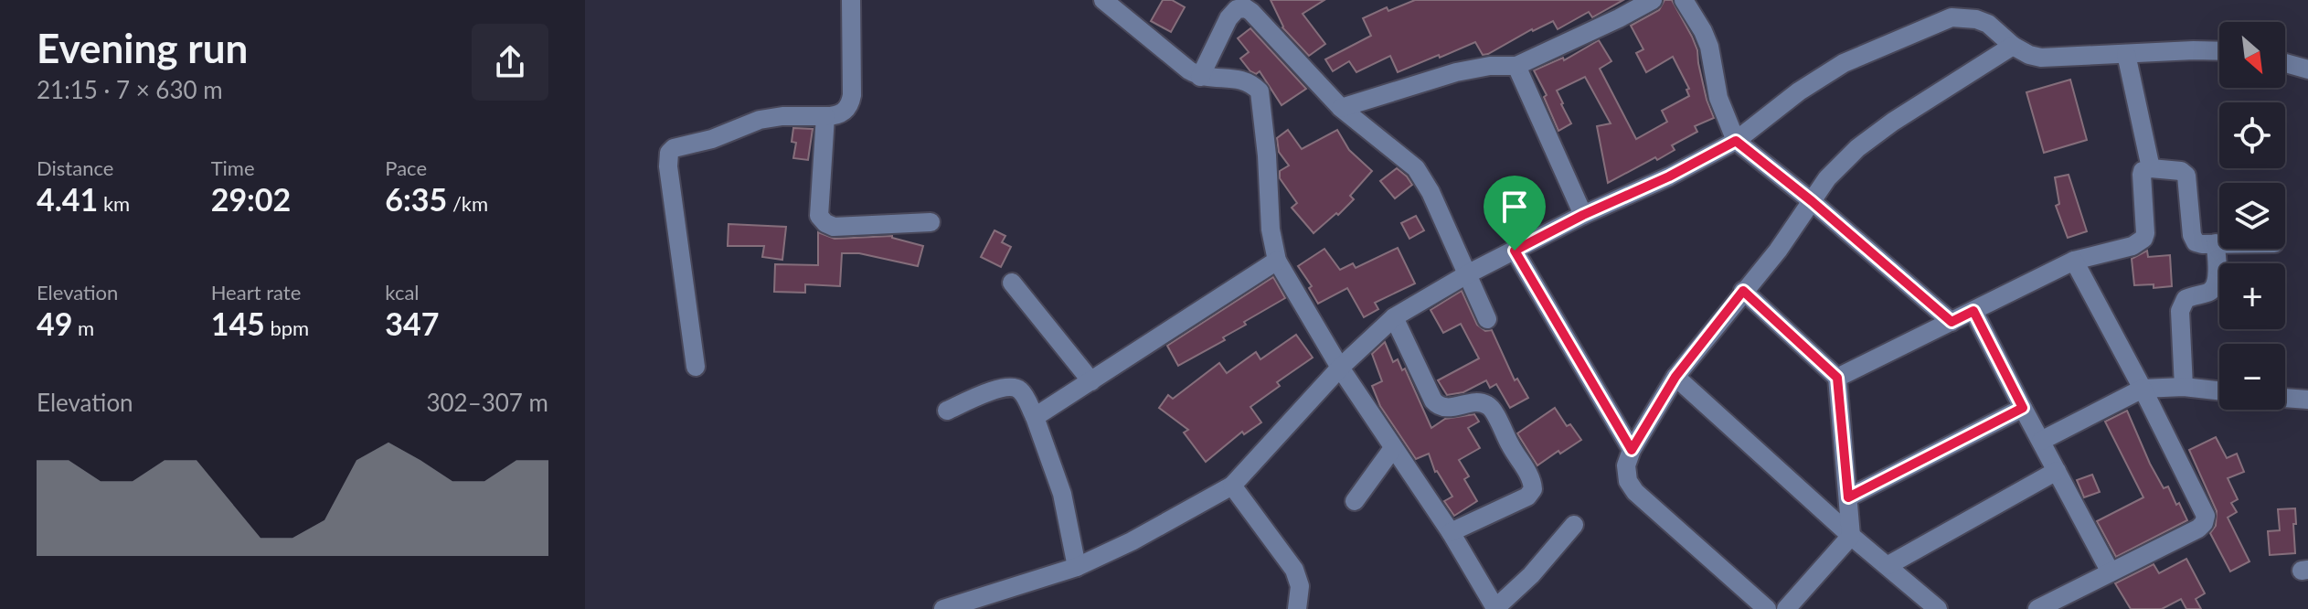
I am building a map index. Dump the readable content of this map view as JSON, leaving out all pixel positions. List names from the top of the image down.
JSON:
{
  "north": "bottom right",
  "page": {
    "heading": ["Evening run", "21:15 · 7 × 630 m"],
    "map_buttons": ["+", "−"],
    "stats": [
      ["Distance", "4.41 km"],
      ["Time", "29:02"],
      ["Pace", "6:35 /km"],
      ["Elevation", "49 m"],
      ["Heart rate", "145 bpm"],
      ["kcal", "347"]
    ],
    "chart": ["Elevation", "302–307 m"]
  }
}
